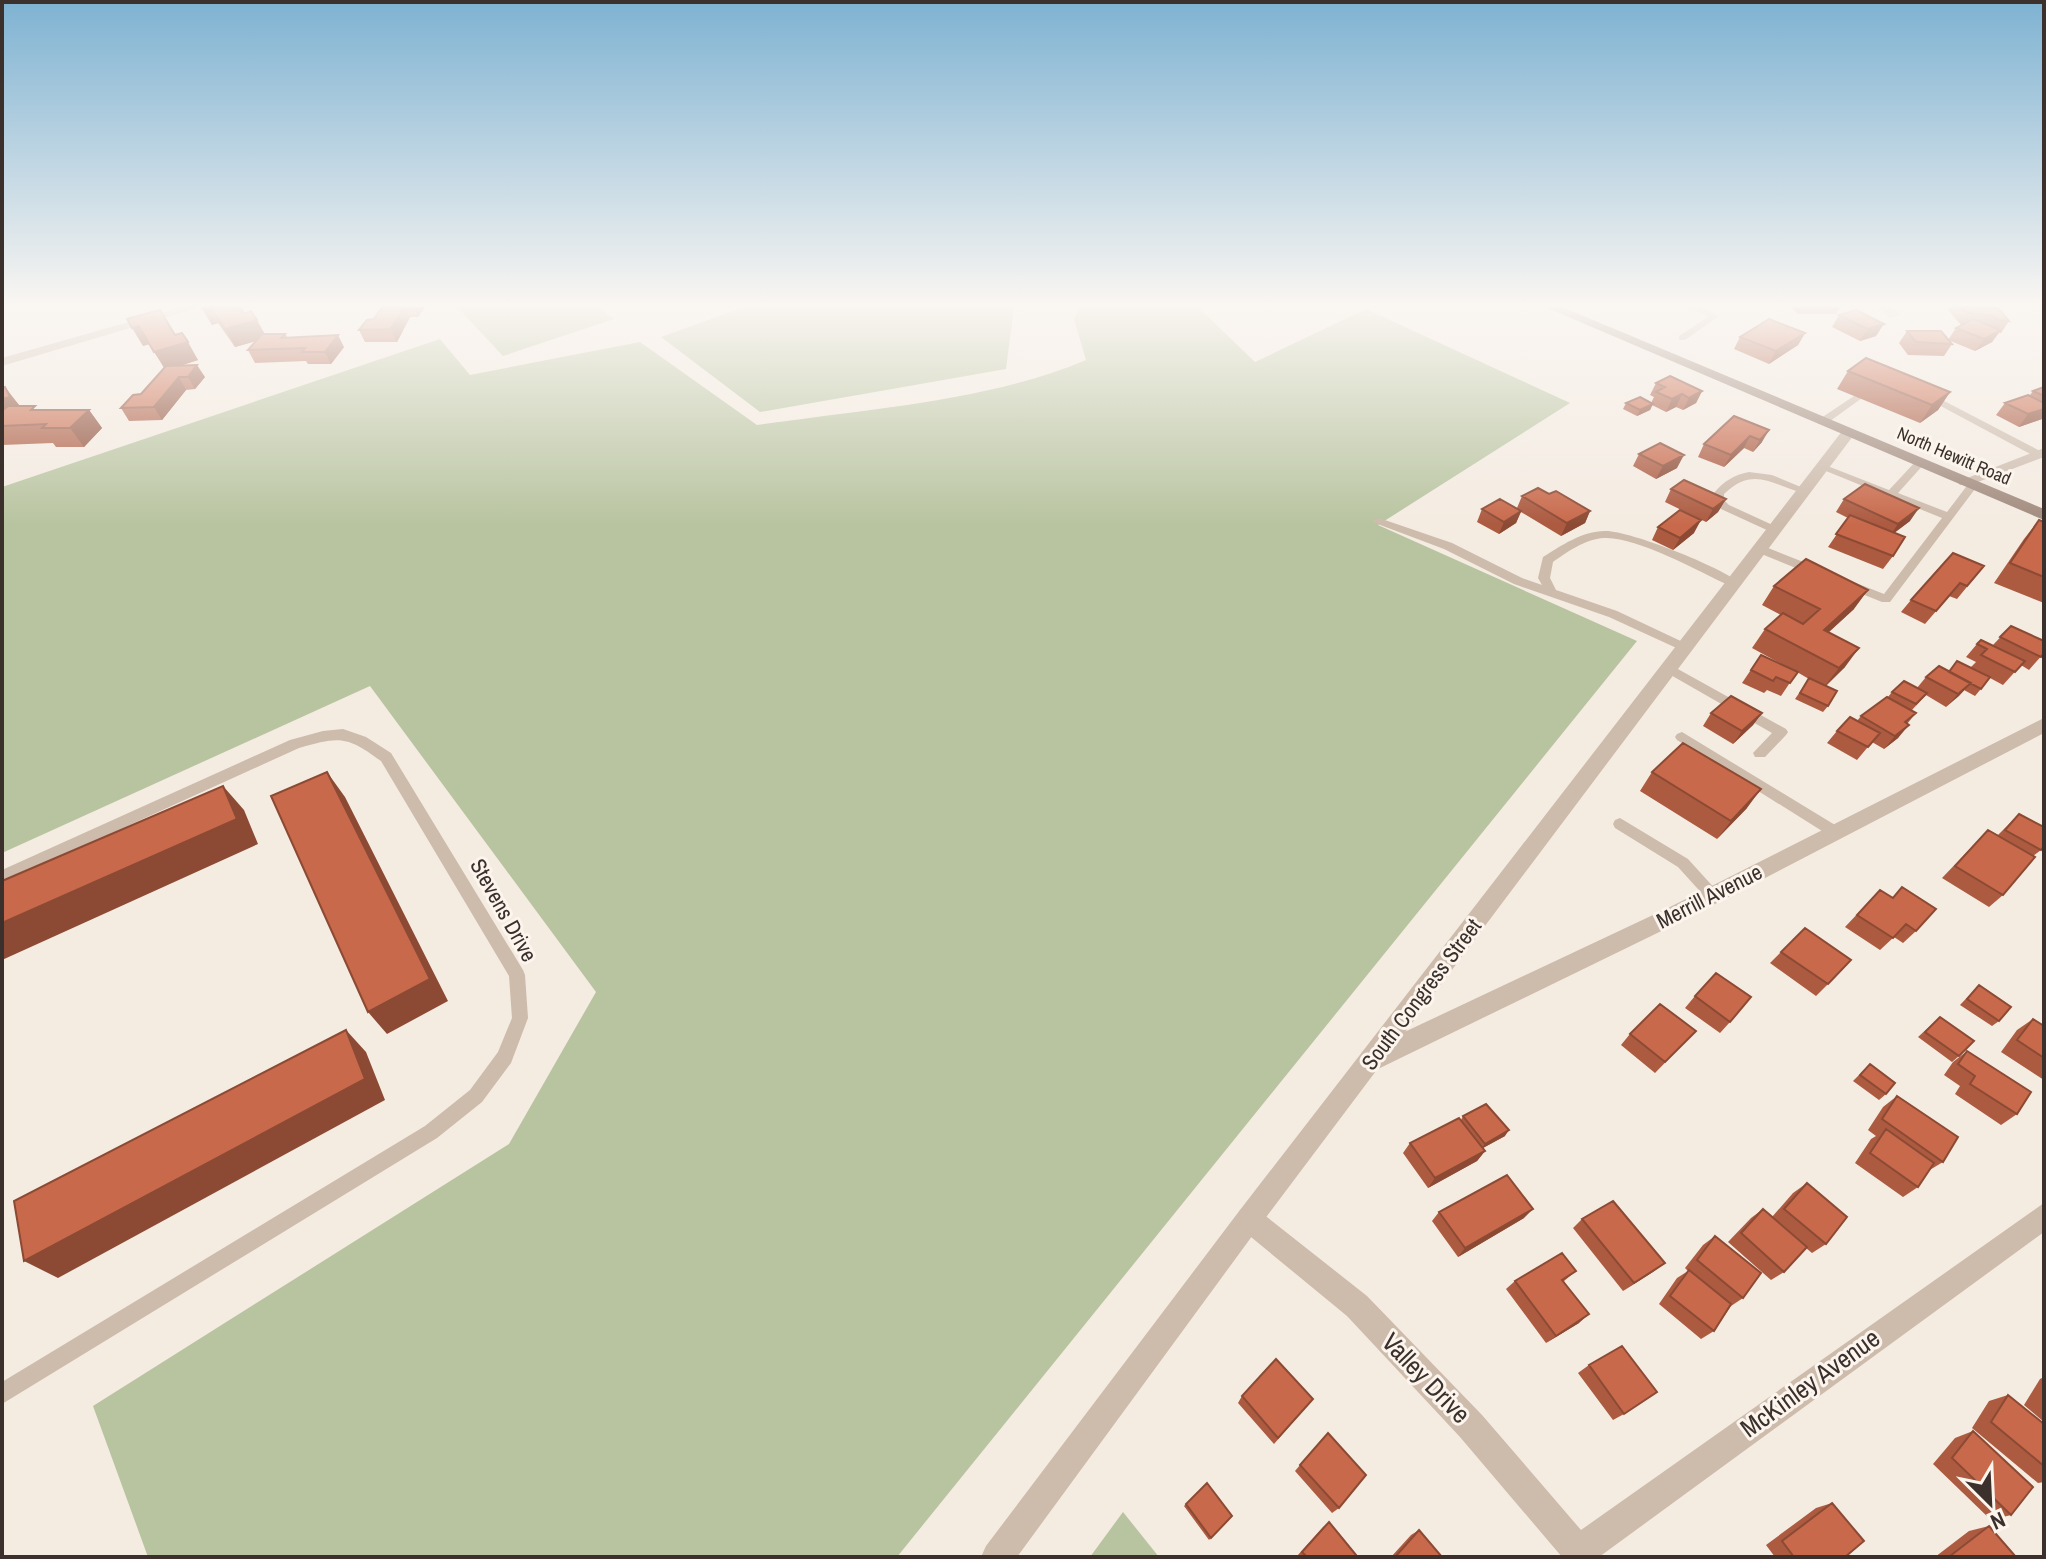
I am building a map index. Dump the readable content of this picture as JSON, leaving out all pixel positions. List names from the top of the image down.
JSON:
{
  "streets": {
    "main road": ["North Hewitt Road"],
    "street": [
      "Merrill Avenue",
      "South Congress Street",
      "Valley Drive",
      "McKinley Avenue"
    ],
    "lane": ["Stevens Drive"]
  },
  "crossings": [
    ["North Hewitt Road", "South Congress Street"],
    ["Merrill Avenue", "South Congress Street"],
    ["South Congress Street", "Valley Drive"],
    ["Valley Drive", "McKinley Avenue"]
  ],
  "north": "bottom right"
}
